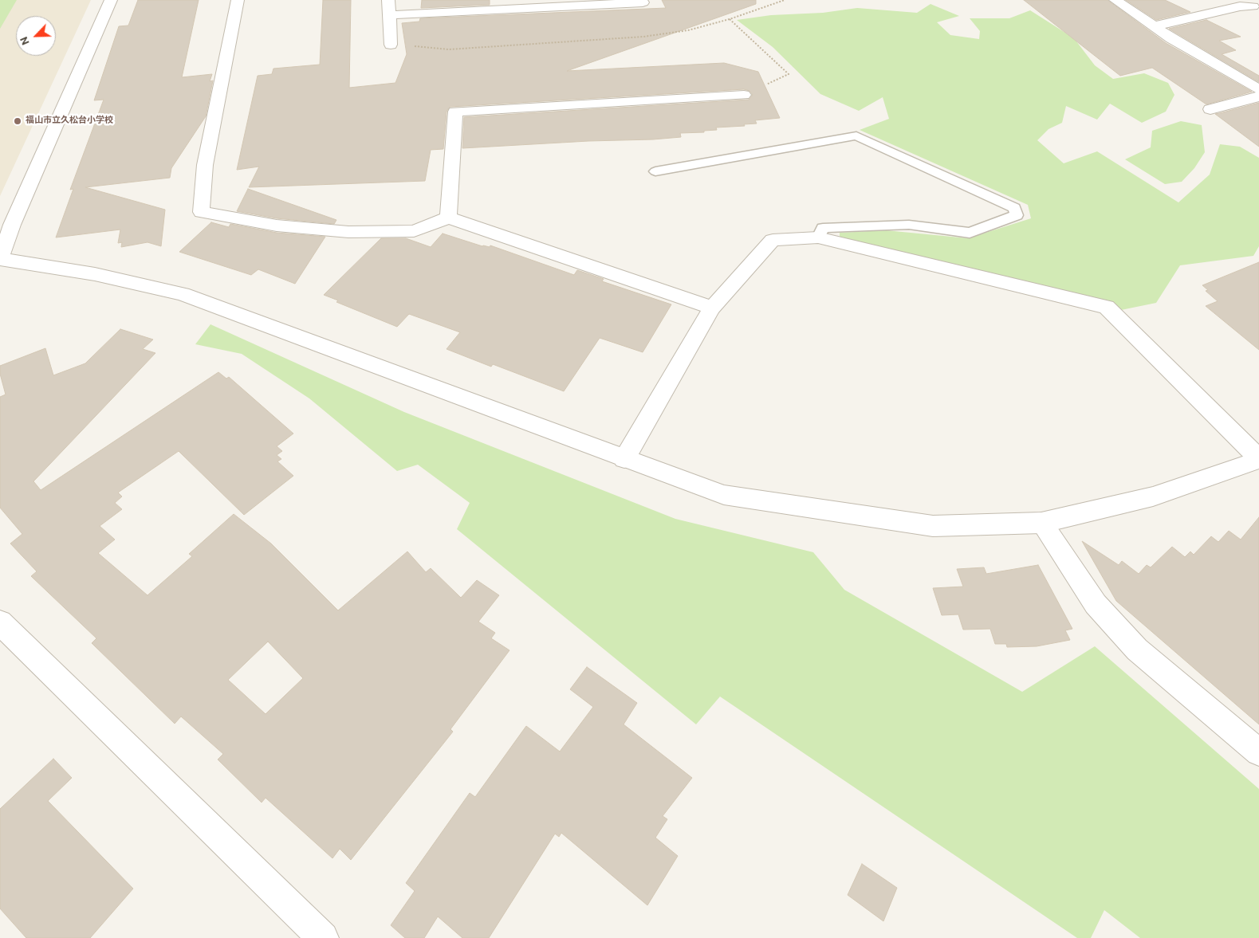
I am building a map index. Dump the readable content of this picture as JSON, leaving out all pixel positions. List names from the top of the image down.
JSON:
{
  "places": ["福山市立久松台小学校"],
  "north": "bottom left"
}
